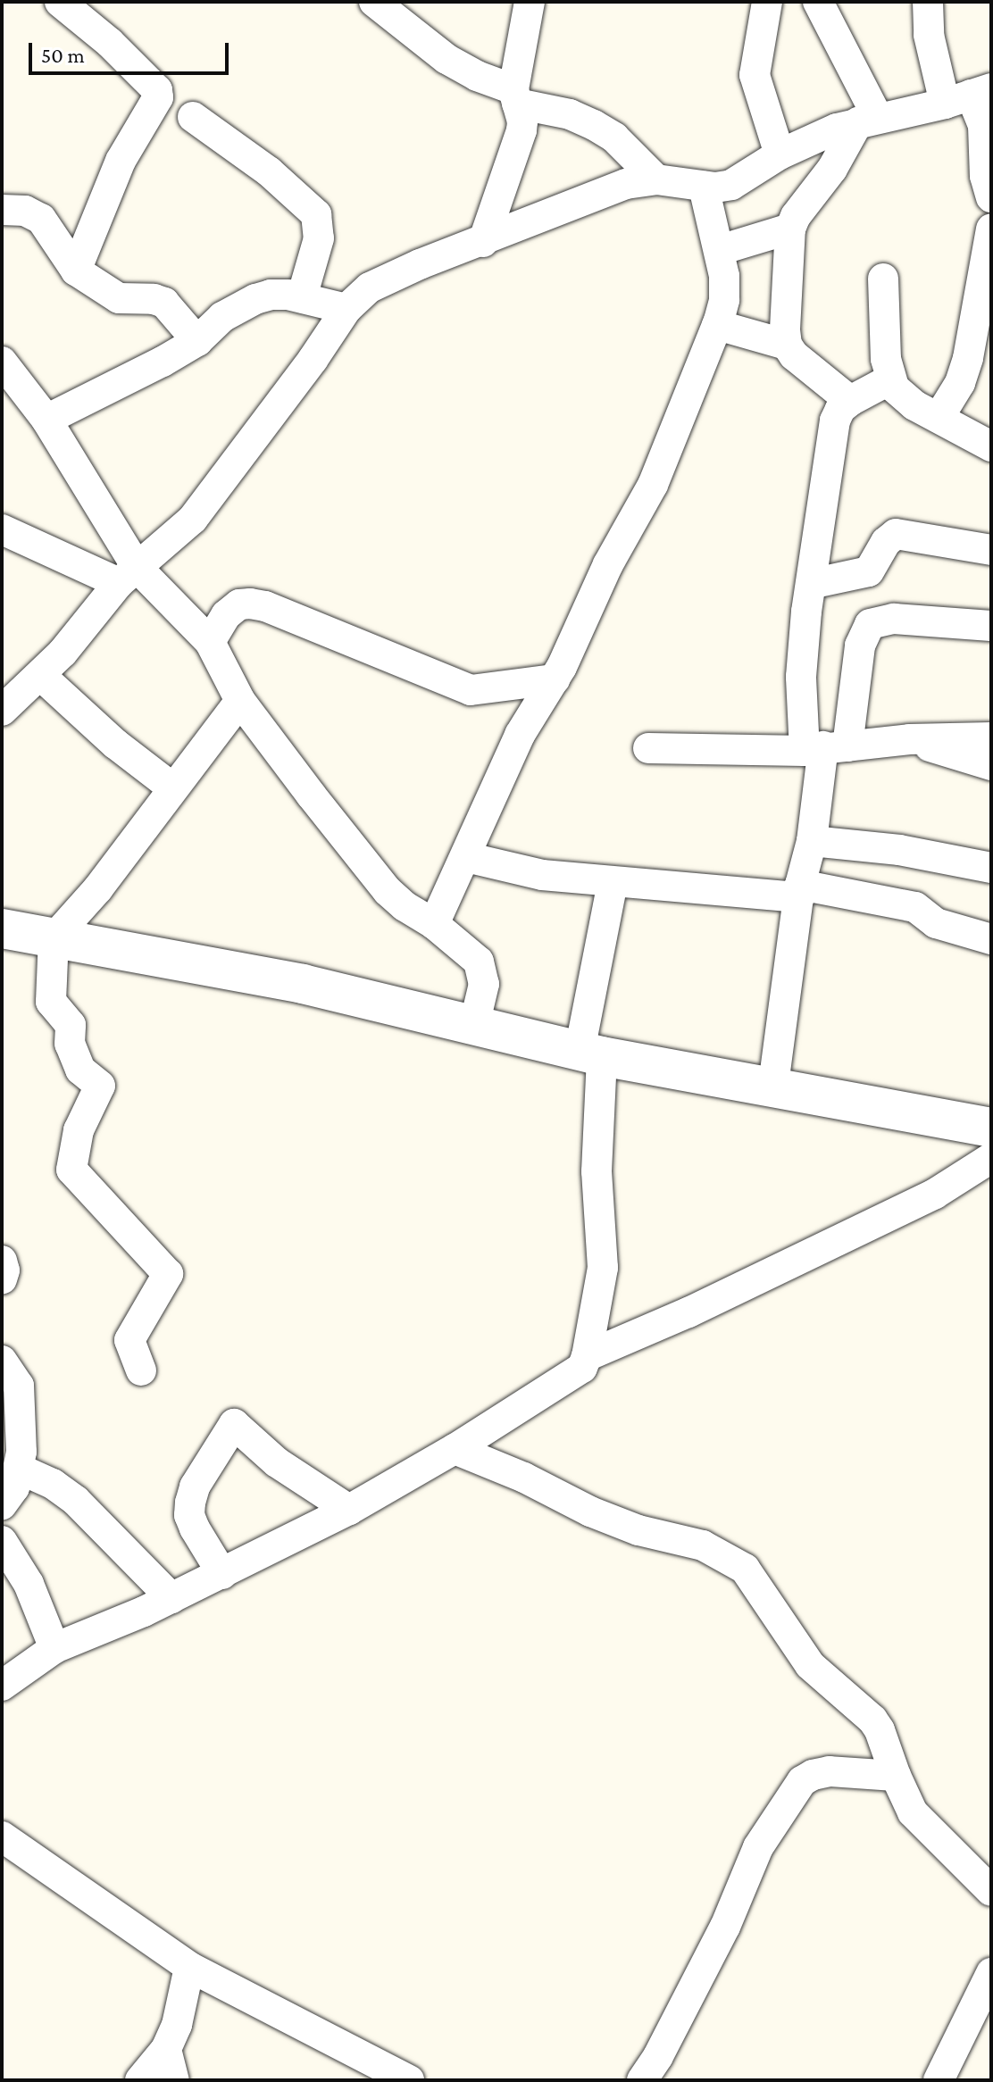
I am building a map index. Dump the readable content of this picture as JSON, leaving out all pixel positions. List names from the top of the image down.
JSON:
{
  "scale_bar": "50 m"
}
